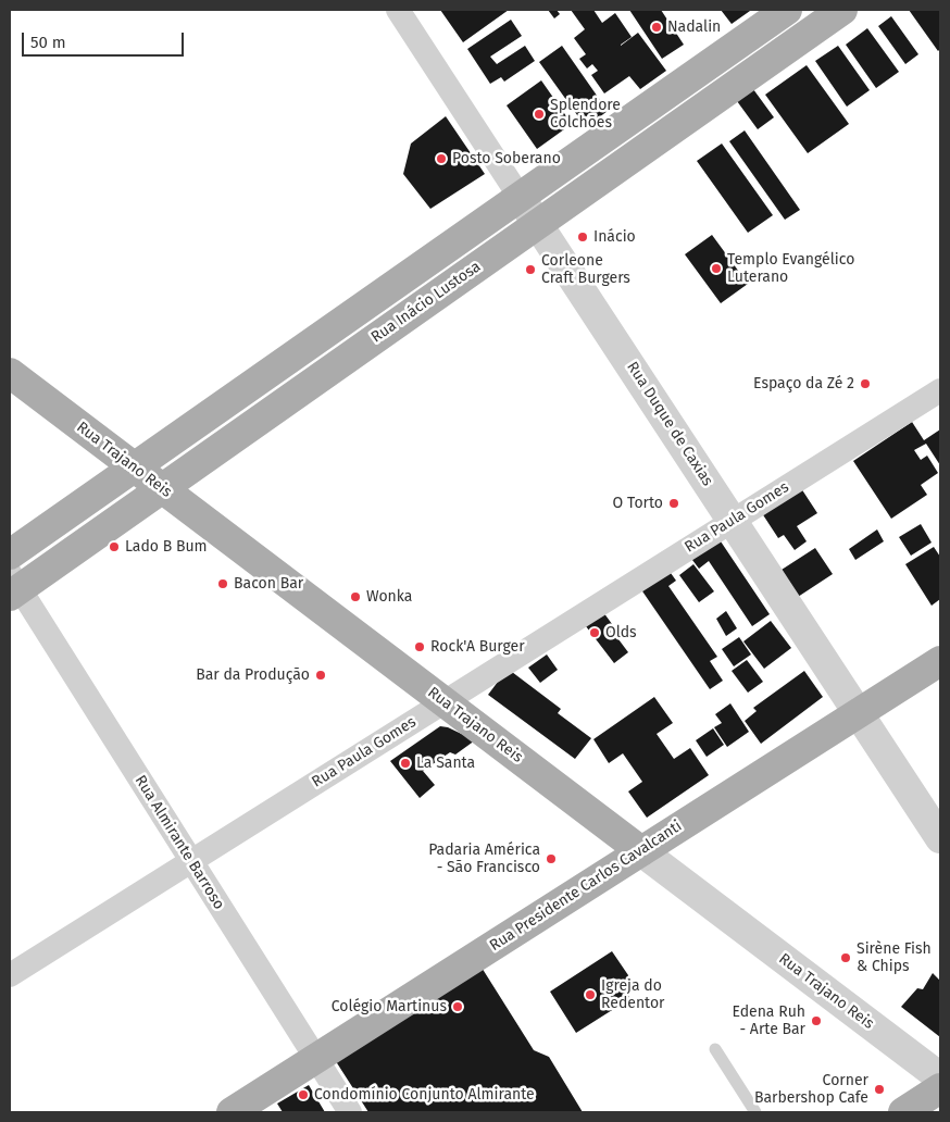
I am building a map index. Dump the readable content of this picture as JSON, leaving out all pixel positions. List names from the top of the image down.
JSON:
{
  "streets": {
    "main road": ["Rua Inácio Lustosa", "Rua Trajano Reis", "Rua Presidente Carlos Cavalcanti"],
    "street": ["Rua Duque de Caxias", "Rua Paula Gomes", "Rua Almirante Barroso"]
  },
  "crossings": [
    ["Rua Inácio Lustosa", "Rua Duque de Caxias"],
    ["Rua Inácio Lustosa", "Rua Trajano Reis"],
    ["Rua Inácio Lustosa", "Rua Almirante Barroso"],
    ["Rua Duque de Caxias", "Rua Paula Gomes"],
    ["Rua Duque de Caxias", "Rua Presidente Carlos Cavalcanti"],
    ["Rua Trajano Reis", "Rua Paula Gomes"],
    ["Rua Trajano Reis", "Rua Presidente Carlos Cavalcanti"],
    ["Rua Paula Gomes", "Rua Almirante Barroso"],
    ["Rua Almirante Barroso", "Rua Presidente Carlos Cavalcanti"]
  ],
  "places": [
    "Nadalin",
    "Splendore Colchões",
    "Posto Soberano",
    "Inácio",
    "Templo Evangélico Luterano",
    "Corleone Craft Burgers",
    "Espaço da Zé 2",
    "O Torto",
    "Lado B Bum",
    "Bacon Bar",
    "Wonka",
    "Olds",
    "Rock'A Burger",
    "Bar da Produção",
    "La Santa",
    "Padaria América - São Francisco",
    "Sirène Fish & Chips",
    "Igreja do Redentor",
    "Colégio Martinus",
    "Edena Ruh - Arte Bar",
    "Corner Barbershop Cafe",
    "Condomínio Conjunto Almirante"
  ],
  "scale_bar": "50 m"
}
